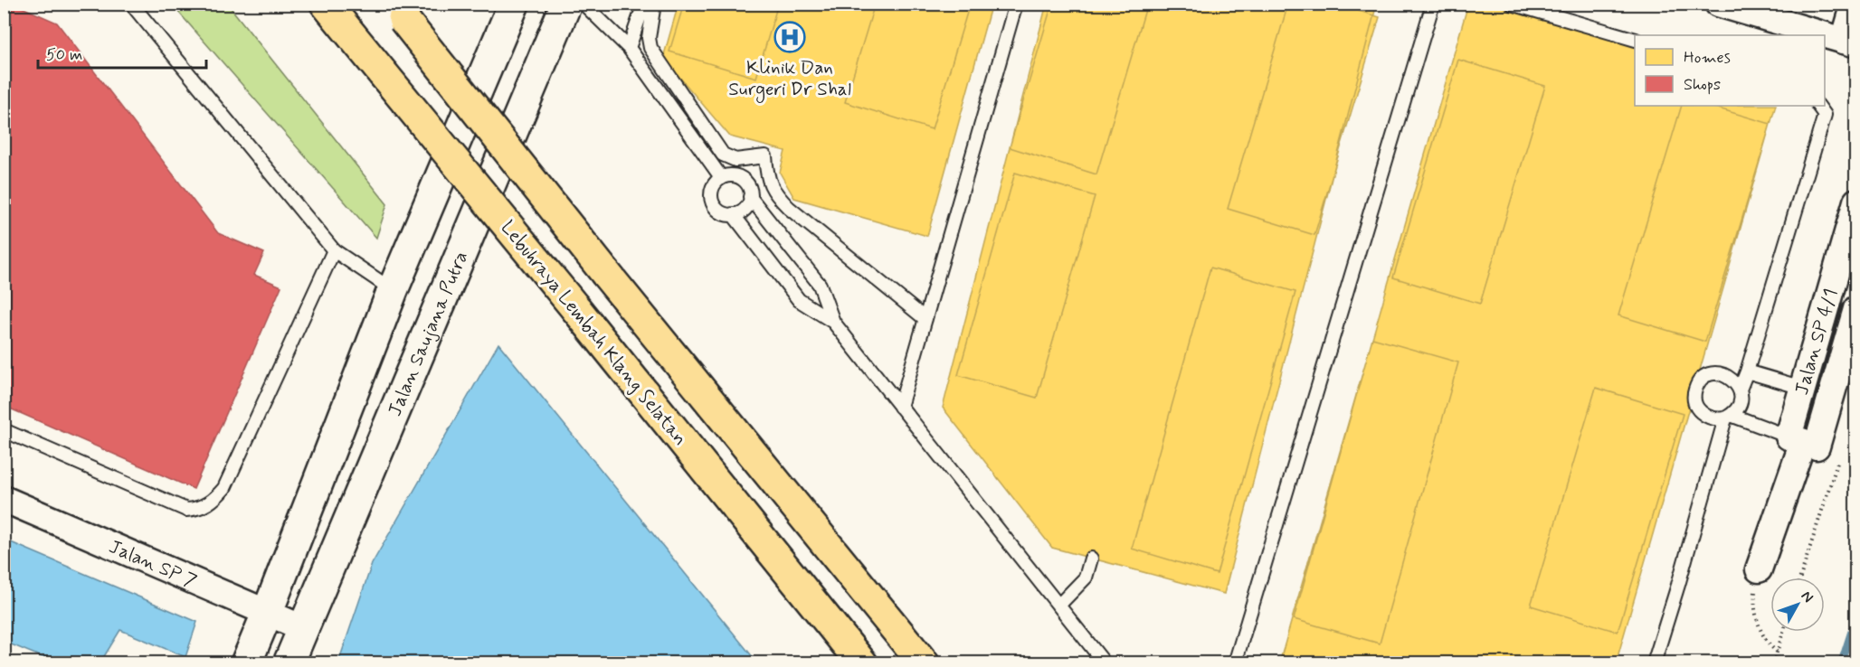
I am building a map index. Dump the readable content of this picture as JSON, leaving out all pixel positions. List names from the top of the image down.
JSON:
{
  "streets": {
    "highway": ["Lebuhraya Lembah Klang Selatan"],
    "main road": ["Jalan Saujana Putra"],
    "street": ["Jalan SP 4/1", "Jalan SP 7"]
  },
  "crossings": [
    ["Jalan Saujana Putra", "Jalan SP 7"]
  ],
  "places": {
    "hospital": ["Klinik Dan Surgeri Dr Shal"]
  },
  "legend": ["Homes", "Shops"],
  "scale_bar": "50 m",
  "north": "top right"
}
